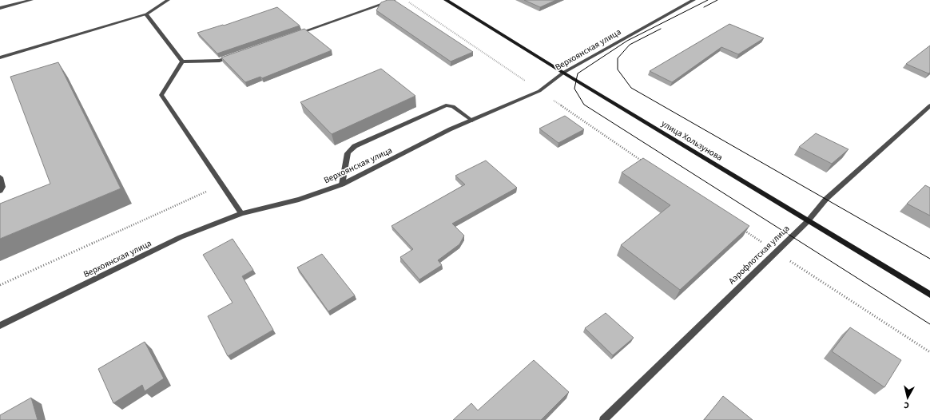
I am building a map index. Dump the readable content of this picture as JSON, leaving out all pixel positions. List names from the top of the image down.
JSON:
{
  "streets": {
    "street": ["Верхоянская улица", "улица Хользунова", "Аэрофлотская улица"]
  },
  "crossings": [
    ["Верхоянская улица", "улица Хользунова"],
    ["улица Хользунова", "Аэрофлотская улица"]
  ],
  "north": "bottom"
}
